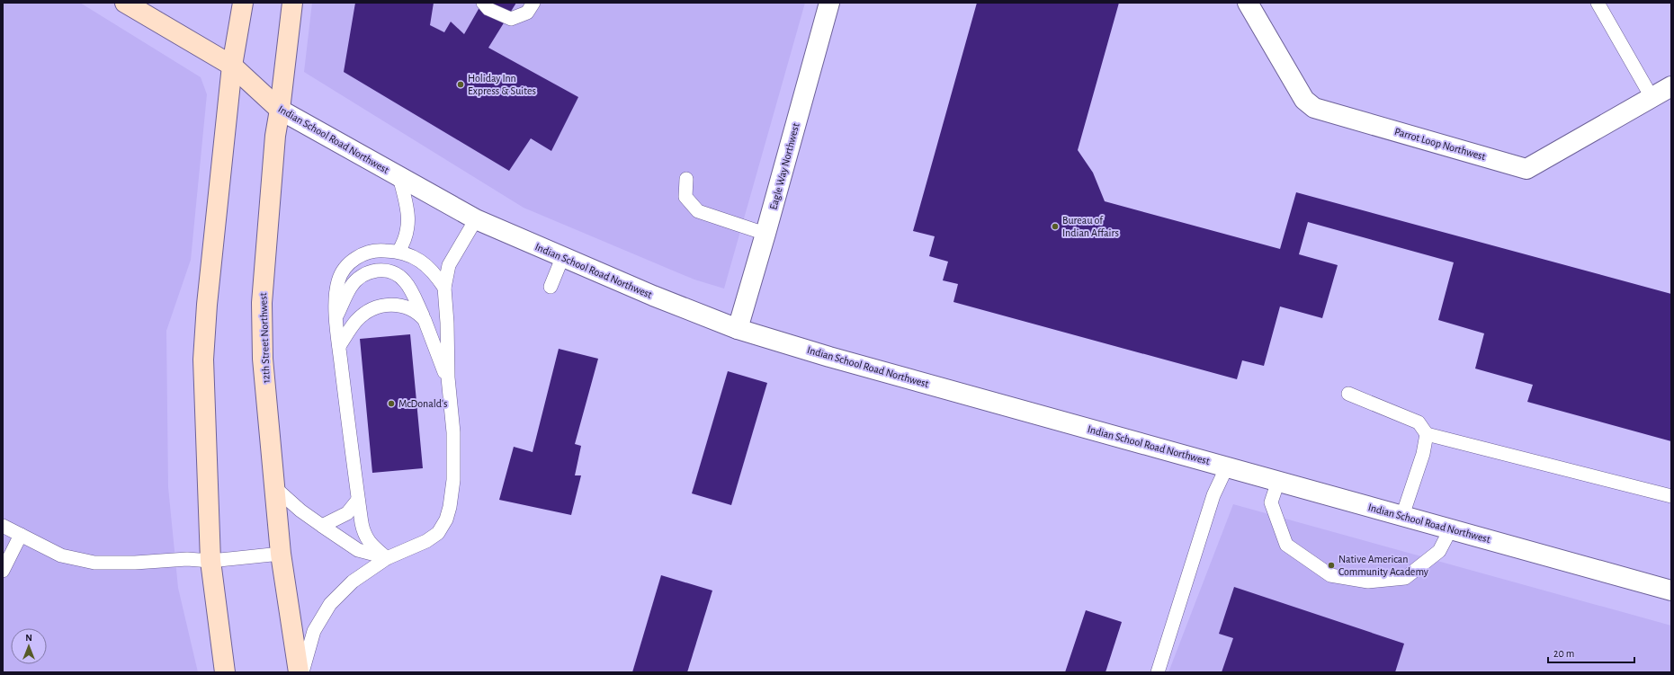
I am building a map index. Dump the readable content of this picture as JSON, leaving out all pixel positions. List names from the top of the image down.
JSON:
{
  "streets": {
    "main road": ["Indian School Road Northwest", "12th Street Northwest"],
    "street": ["Parrot Loop Northwest", "Eagle Way Northwest"]
  },
  "crossings": [
    ["Indian School Road Northwest", "Eagle Way Northwest"],
    ["Indian School Road Northwest", "12th Street Northwest"]
  ],
  "places": [
    "Holiday Inn Express & Suites",
    "Bureau of Indian Affairs",
    "McDonald's",
    "Native American Community Academy"
  ],
  "scale_bar": "20 m",
  "north": "top"
}
